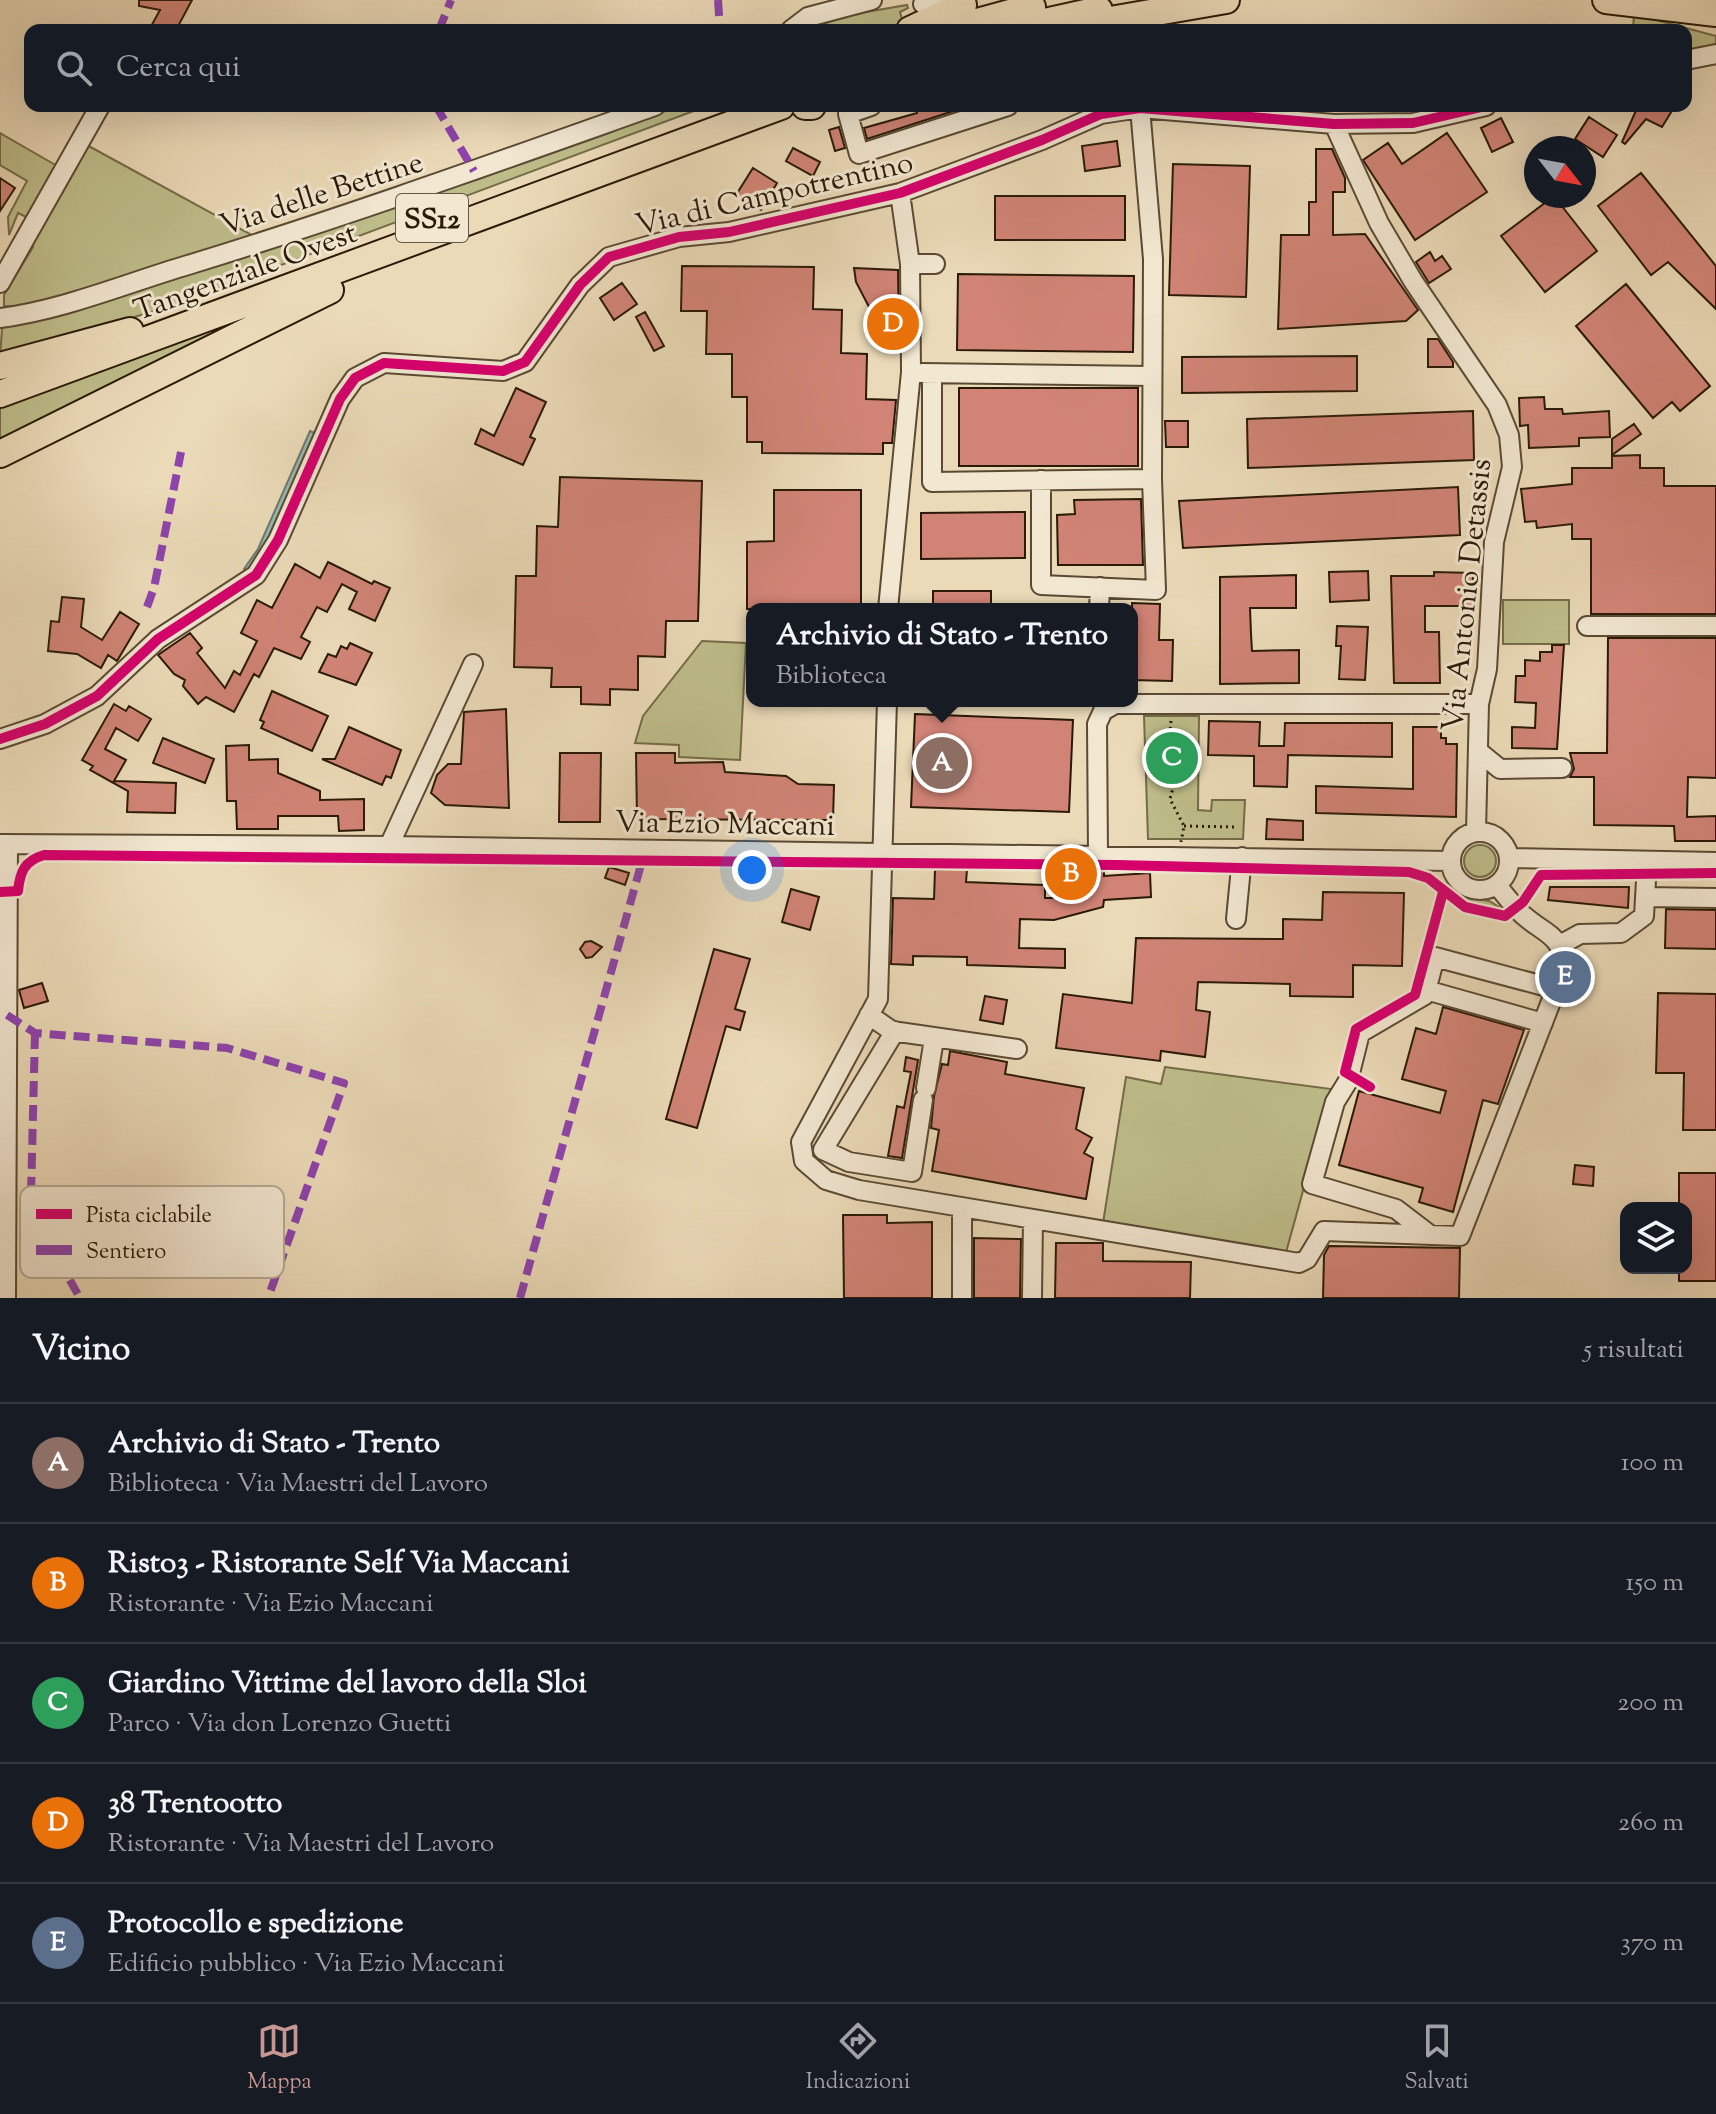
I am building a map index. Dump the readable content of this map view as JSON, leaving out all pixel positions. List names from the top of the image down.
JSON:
{
  "streets": {
    "highway": ["SS12", "Tangenziale Ovest"],
    "street": [
      "Via delle Bettine",
      "Via di Campotrentino",
      "Via Antonio Detassis",
      "Via Ezio Maccani"
    ]
  },
  "crossings": [
    ["Via di Campotrentino", "Via Antonio Detassis"],
    ["Via Antonio Detassis", "Via Ezio Maccani"]
  ],
  "legend": ["Pista ciclabile", "Sentiero"],
  "north": "bottom right",
  "page": {
    "search": "Cerca qui",
    "pins": [
      "D",
      "C",
      "A",
      "B",
      "E"
    ],
    "popup": ["Archivio di Stato - Trento", "Biblioteca"],
    "heading": ["Vicino", "5 risultati"],
    "list": [
      {
        "mark": "A",
        "name": "Archivio di Stato - Trento",
        "note": "Biblioteca · Via Maestri del Lavoro",
        "value": "100 m"
      },
      {
        "mark": "B",
        "name": "Risto3 - Ristorante Self Via Maccani",
        "note": "Ristorante · Via Ezio Maccani",
        "value": "150 m"
      },
      {
        "mark": "C",
        "name": "Giardino Vittime del lavoro della Sloi",
        "note": "Parco · Via don Lorenzo Guetti",
        "value": "200 m"
      },
      {
        "mark": "D",
        "name": "38 Trentootto",
        "note": "Ristorante · Via Maestri del Lavoro",
        "value": "260 m"
      },
      {
        "mark": "E",
        "name": "Protocollo e spedizione",
        "note": "Edificio pubblico · Via Ezio Maccani",
        "value": "370 m"
      }
    ],
    "nav": ["Mappa", "Indicazioni", "Salvati"]
  }
}
